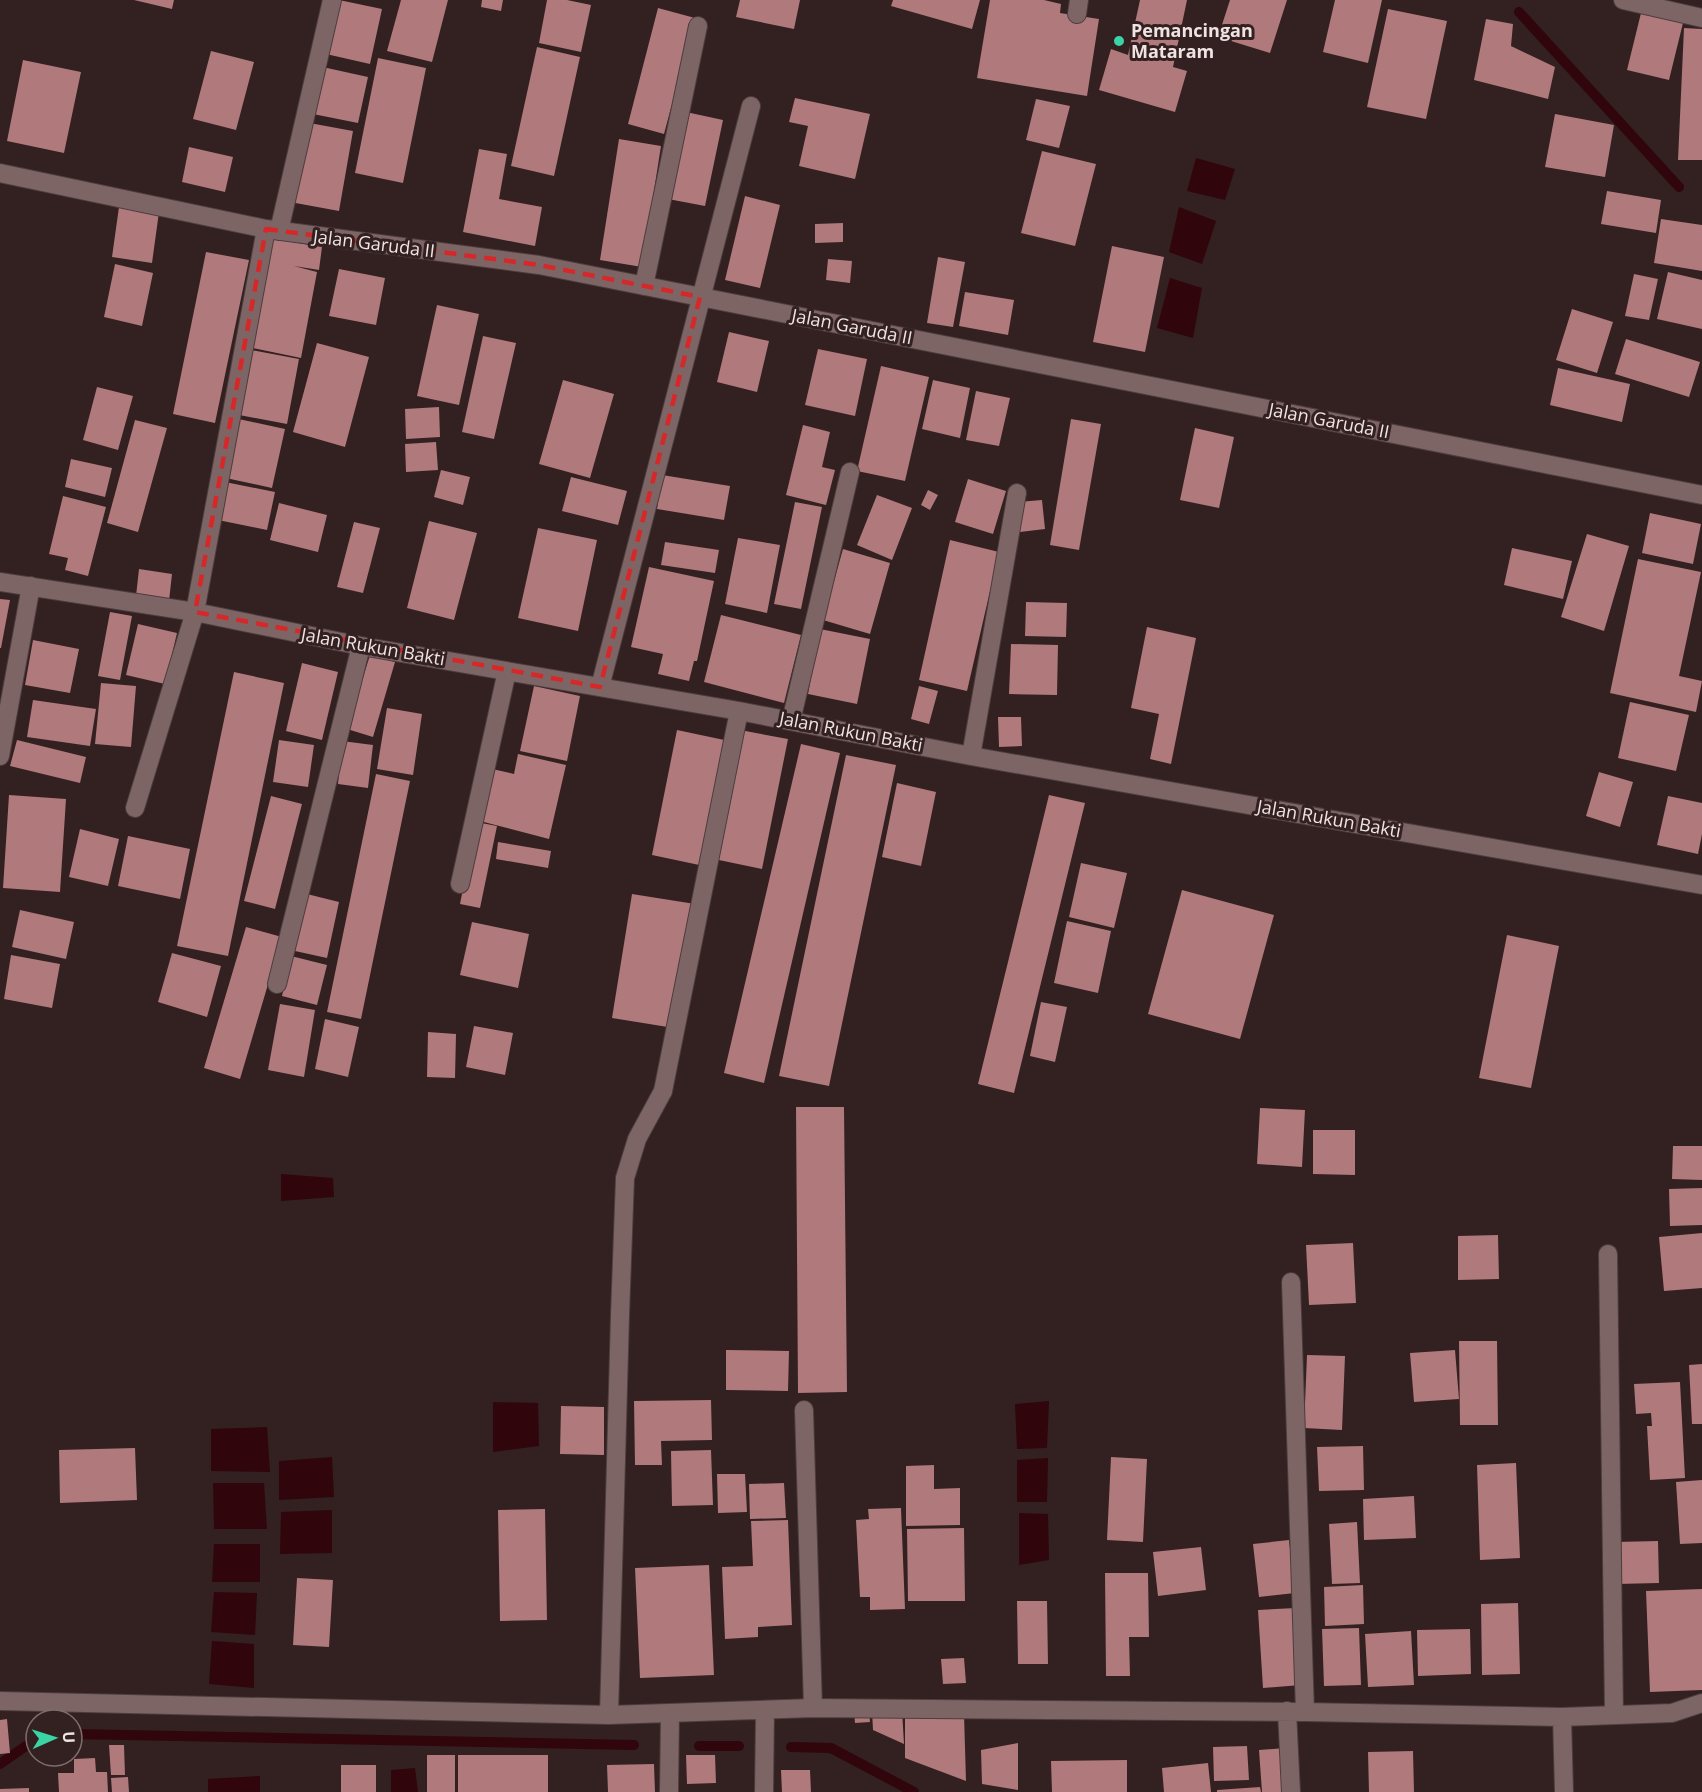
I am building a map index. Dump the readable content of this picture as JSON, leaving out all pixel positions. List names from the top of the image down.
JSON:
{
  "streets": {
    "street": ["Jalan Garuda II", "Jalan Rukun Bakti"]
  },
  "places": ["Pemancingan Mataram"],
  "north": "right"
}
